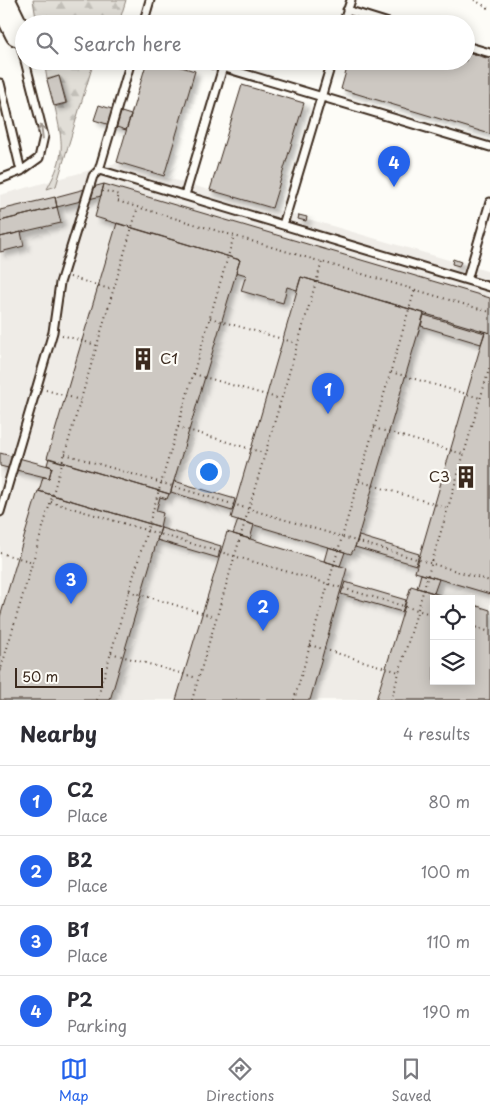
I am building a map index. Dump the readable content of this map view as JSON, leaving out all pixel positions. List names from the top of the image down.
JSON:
{
  "places": {
    "building": ["C1", "C3"]
  },
  "scale_bar": "50 m",
  "page": {
    "search": "Search here",
    "pins": [
      "4",
      "1",
      "3",
      "2"
    ],
    "scale": "50 m",
    "heading": ["Nearby", "4 results"],
    "list": [
      {
        "mark": "1",
        "name": "C2",
        "note": "Place",
        "value": "80 m"
      },
      {
        "mark": "2",
        "name": "B2",
        "note": "Place",
        "value": "100 m"
      },
      {
        "mark": "3",
        "name": "B1",
        "note": "Place",
        "value": "110 m"
      },
      {
        "mark": "4",
        "name": "P2",
        "note": "Parking",
        "value": "190 m"
      }
    ],
    "nav": ["Map", "Directions", "Saved"]
  }
}
